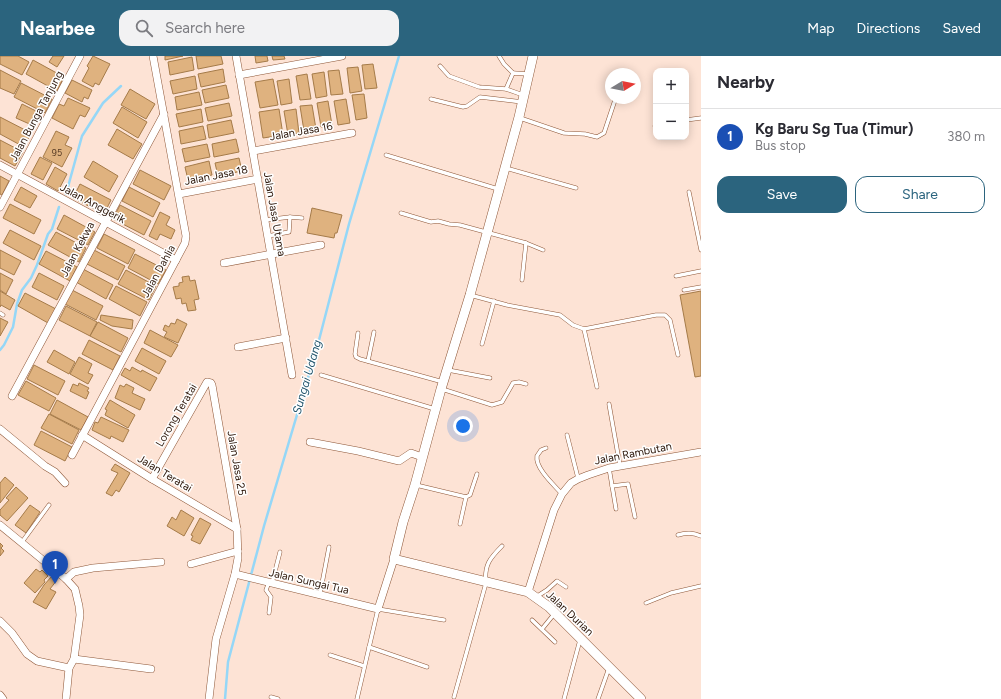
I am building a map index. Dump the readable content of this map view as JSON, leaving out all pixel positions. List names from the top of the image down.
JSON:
{
  "streets": {
    "street": [
      "Jalan Bunga Tanjung",
      "Jalan Jasa 16",
      "Jalan Jasa 18",
      "Jalan Anggerik",
      "Jalan Jasa Utama",
      "Jalan Kekwa",
      "Jalan Dahlia",
      "Lorong Teratai",
      "Jalan Rambutan",
      "Jalan Jasa 25",
      "Jalan Teratai",
      "Jalan Sungai Tua",
      "Jalan Durian"
    ]
  },
  "crossings": [
    ["Jalan Bunga Tanjung", "Jalan Anggerik"],
    ["Jalan Jasa 16", "Jalan Jasa Utama"],
    ["Jalan Jasa 18", "Jalan Jasa Utama"],
    ["Jalan Jasa 18", "Jalan Dahlia"],
    ["Jalan Anggerik", "Jalan Kekwa"],
    ["Jalan Anggerik", "Jalan Dahlia"],
    ["Jalan Kekwa", "Jalan Dahlia"],
    ["Jalan Dahlia", "Jalan Teratai"],
    ["Lorong Teratai", "Jalan Jasa 25"],
    ["Lorong Teratai", "Jalan Teratai"],
    ["Jalan Rambutan", "Jalan Durian"],
    ["Jalan Jasa 25", "Jalan Teratai"],
    ["Jalan Jasa 25", "Jalan Sungai Tua"]
  ],
  "water": ["Sungai Udang"],
  "house_numbers": ["95"],
  "north": "right",
  "page": {
    "header": "Nearbee",
    "search": "Search here",
    "nav": ["Map", "Directions", "Saved"],
    "heading": "Nearby",
    "map_buttons": ["+", "−"],
    "list": [
      {
        "mark": "1",
        "name": "Kg Baru Sg Tua (Timur)",
        "note": "Bus stop",
        "value": "380 m"
      }
    ],
    "buttons": ["Save", "Share"],
    "pins": "1"
  }
}
